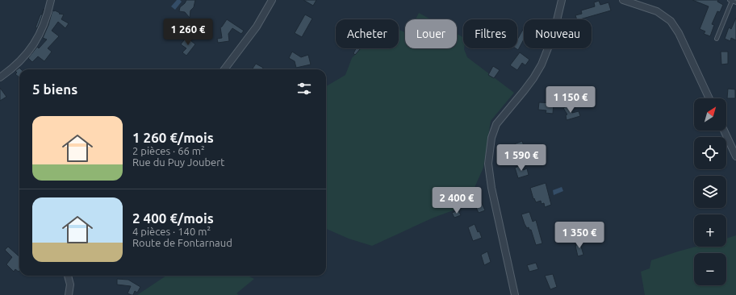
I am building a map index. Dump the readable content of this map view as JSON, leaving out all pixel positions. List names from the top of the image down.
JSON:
{
  "north": "top right",
  "page": {
    "price": [
      "1 260 €",
      "1 150 €",
      "1 590 €",
      "2 400 €",
      "1 350 €"
    ],
    "chip": [
      "Acheter",
      "Louer",
      "Filtres",
      "Nouveau"
    ],
    "heading": "5 biens",
    "map_buttons": ["+", "−"],
    "list": [
      {
        "name": "1 260 €/mois",
        "note": "2 pièces · 66 m² · Rue du Puy Joubert"
      },
      {
        "name": "2 400 €/mois",
        "note": "4 pièces · 140 m² · Route de Fontarnaud"
      }
    ]
  }
}
